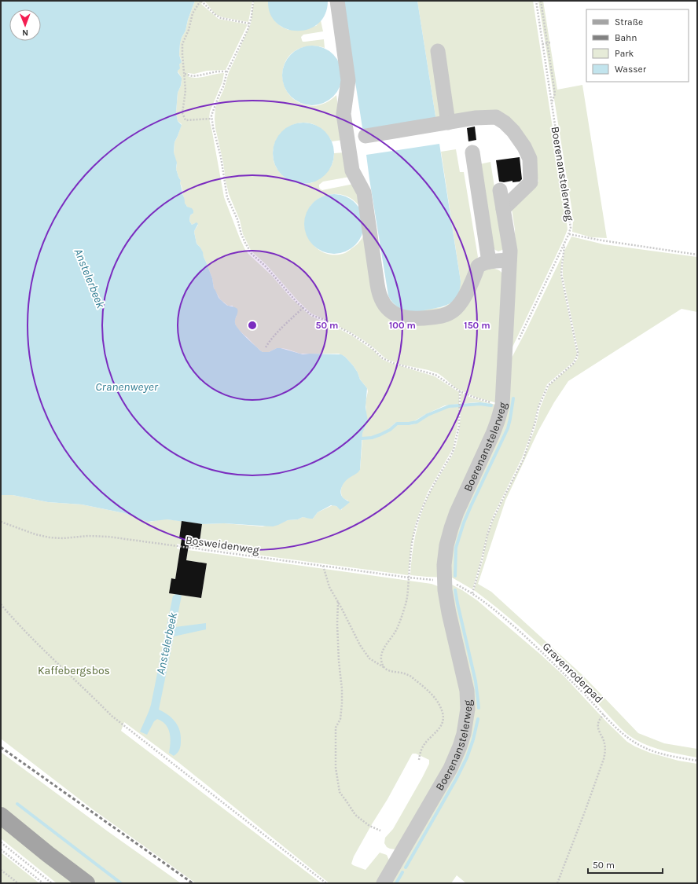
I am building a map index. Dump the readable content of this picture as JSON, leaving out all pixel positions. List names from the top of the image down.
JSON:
{
  "streets": {
    "street": ["Boerenanstelerweg"],
    "path": ["Bosweidenweg", "Gravenroderpad"]
  },
  "crossings": [
    ["Boerenanstelerweg", "Bosweidenweg"],
    ["Boerenanstelerweg", "Gravenroderpad"],
    ["Bosweidenweg", "Gravenroderpad"]
  ],
  "water": ["Anstelerbeek", "Cranenweyer"],
  "parks": ["Kaffebergsbos"],
  "legend": [
    "Straße",
    "Bahn",
    "Park",
    "Wasser"
  ],
  "scale_bar": "50 m",
  "north": "bottom",
  "rings": ["50 m", "100 m", "150 m"]
}
